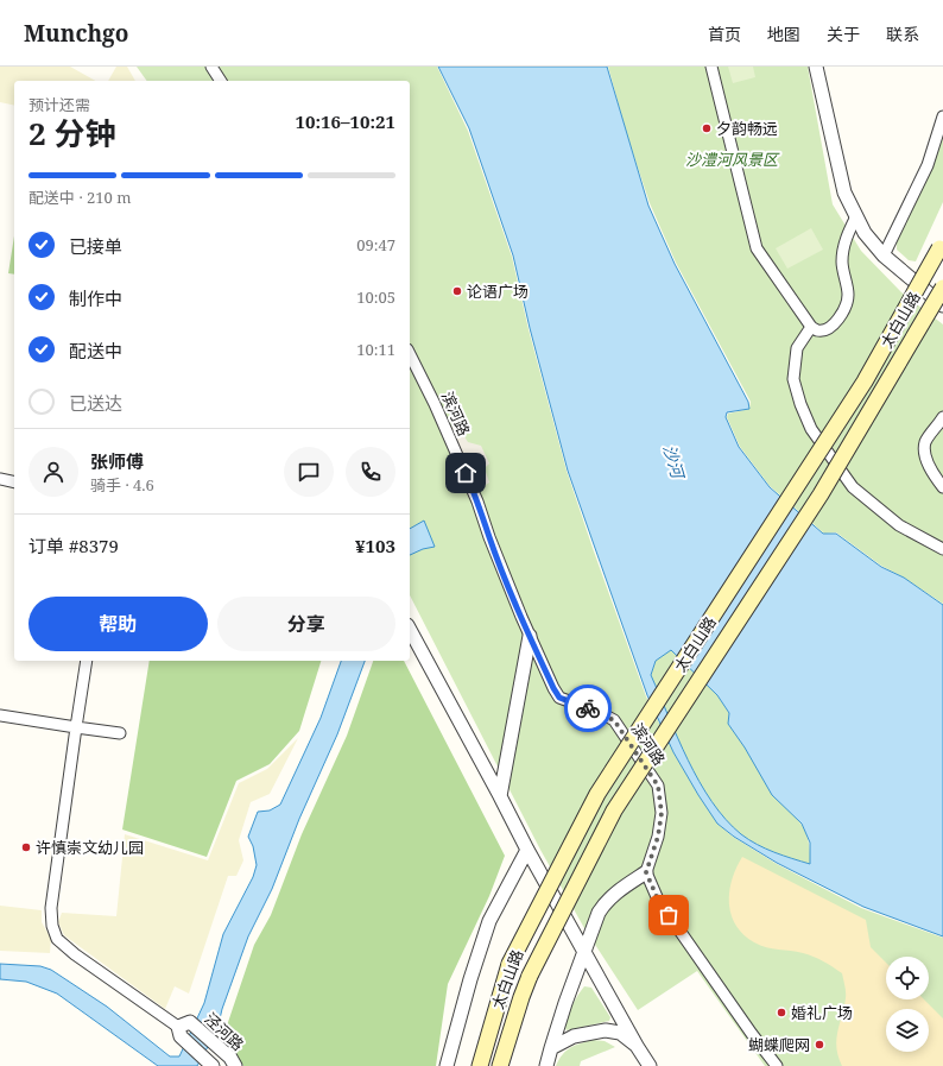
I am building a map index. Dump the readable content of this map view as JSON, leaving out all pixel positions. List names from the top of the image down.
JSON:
{
  "streets": {
    "main road": ["太白山路"],
    "street": ["滨河路", "泾河路"]
  },
  "water": ["沙河"],
  "parks": ["沙澧河风景区"],
  "places": [
    "夕韵畅远",
    "论语广场",
    "许慎崇文幼儿园",
    "婚礼广场",
    "蝴蝶爬网"
  ],
  "page": {
    "header": "Munchgo",
    "nav": [
      "首页",
      "地图",
      "关于",
      "联系"
    ],
    "heading": ["2 分钟", "预计还需", "10:16–10:21"],
    "panel": [
      "张师傅",
      "骑手 · 4.6",
      "订单 #8379",
      "¥103"
    ],
    "bar": "配送中 · 210 m",
    "list": [
      ["已接单", "09:47"],
      ["制作中", "10:05"],
      ["配送中", "10:11"],
      "已送达"
    ],
    "buttons": ["帮助", "分享"]
  }
}
